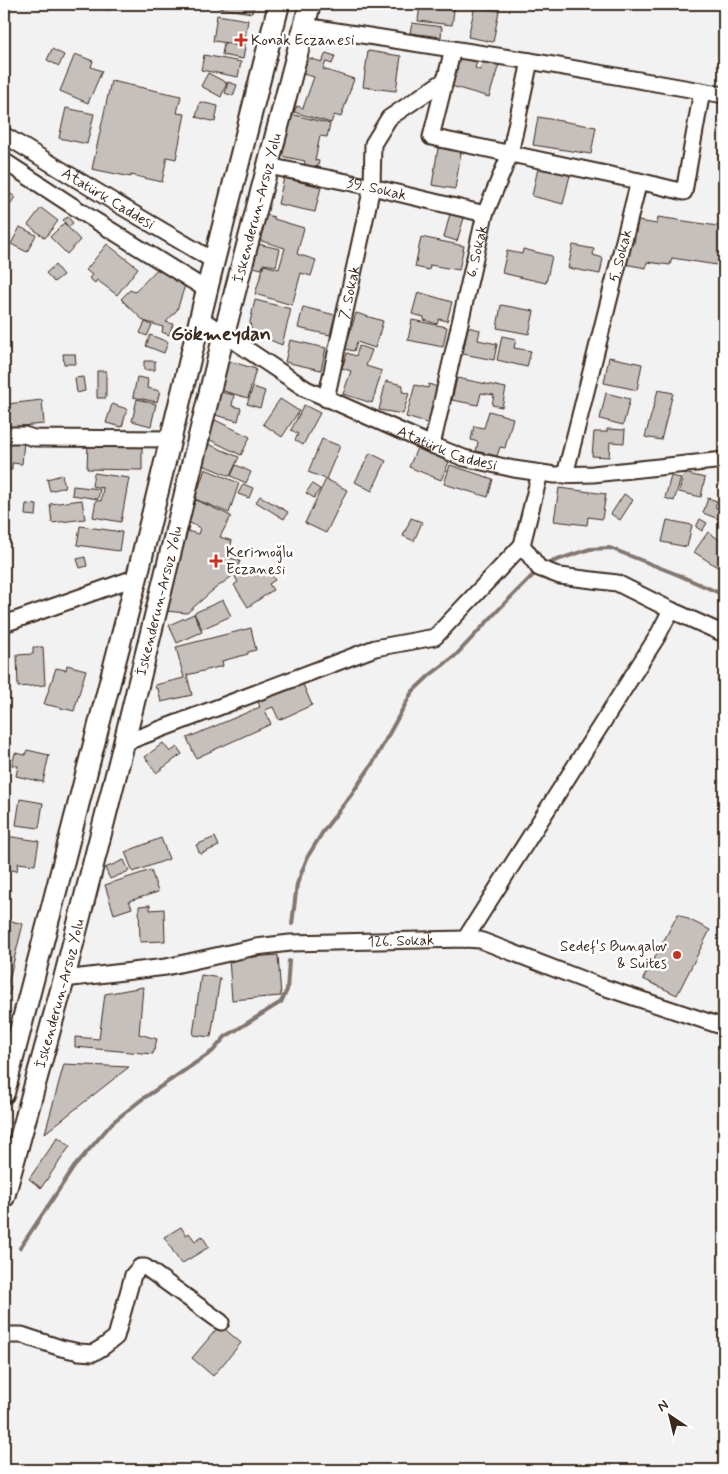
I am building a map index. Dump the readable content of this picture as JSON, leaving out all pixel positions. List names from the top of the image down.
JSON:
{
  "streets": {
    "main road": ["İskenderun-Arsuz Yolu"],
    "street": [
      "39. Sokak",
      "Atatürk Caddesi",
      "6. Sokak",
      "5. Sokak",
      "7. Sokak",
      "126. Sokak"
    ]
  },
  "crossings": [
    ["39. Sokak", "İskenderun-Arsuz Yolu"],
    ["39. Sokak", "6. Sokak"],
    ["39. Sokak", "7. Sokak"],
    ["Atatürk Caddesi", "İskenderun-Arsuz Yolu"],
    ["Atatürk Caddesi", "6. Sokak"],
    ["Atatürk Caddesi", "5. Sokak"],
    ["Atatürk Caddesi", "7. Sokak"],
    ["İskenderun-Arsuz Yolu", "126. Sokak"]
  ],
  "districts": ["Gökmeydan"],
  "places": {
    "health": ["Konak Eczanesi", "Kerimoğlu Eczanesi"],
    "other": ["Sedef's Bungalov & Suites"]
  },
  "north": "top left"
}
